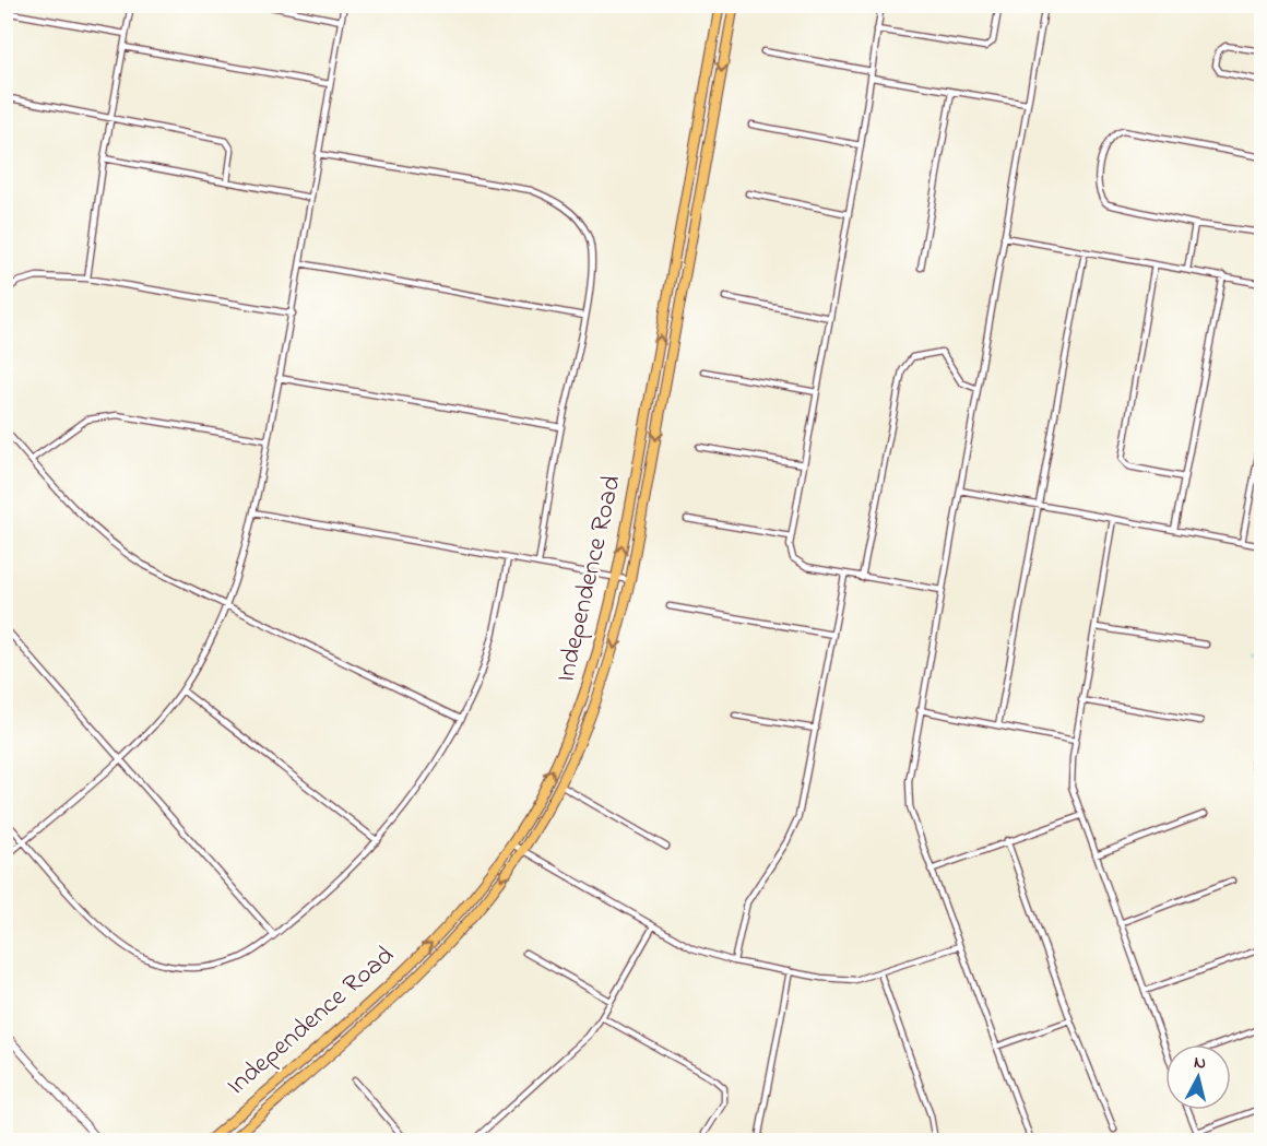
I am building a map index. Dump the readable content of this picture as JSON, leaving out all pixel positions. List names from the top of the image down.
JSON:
{
  "streets": {
    "main road": ["Independence Road"]
  },
  "north": "top"
}
